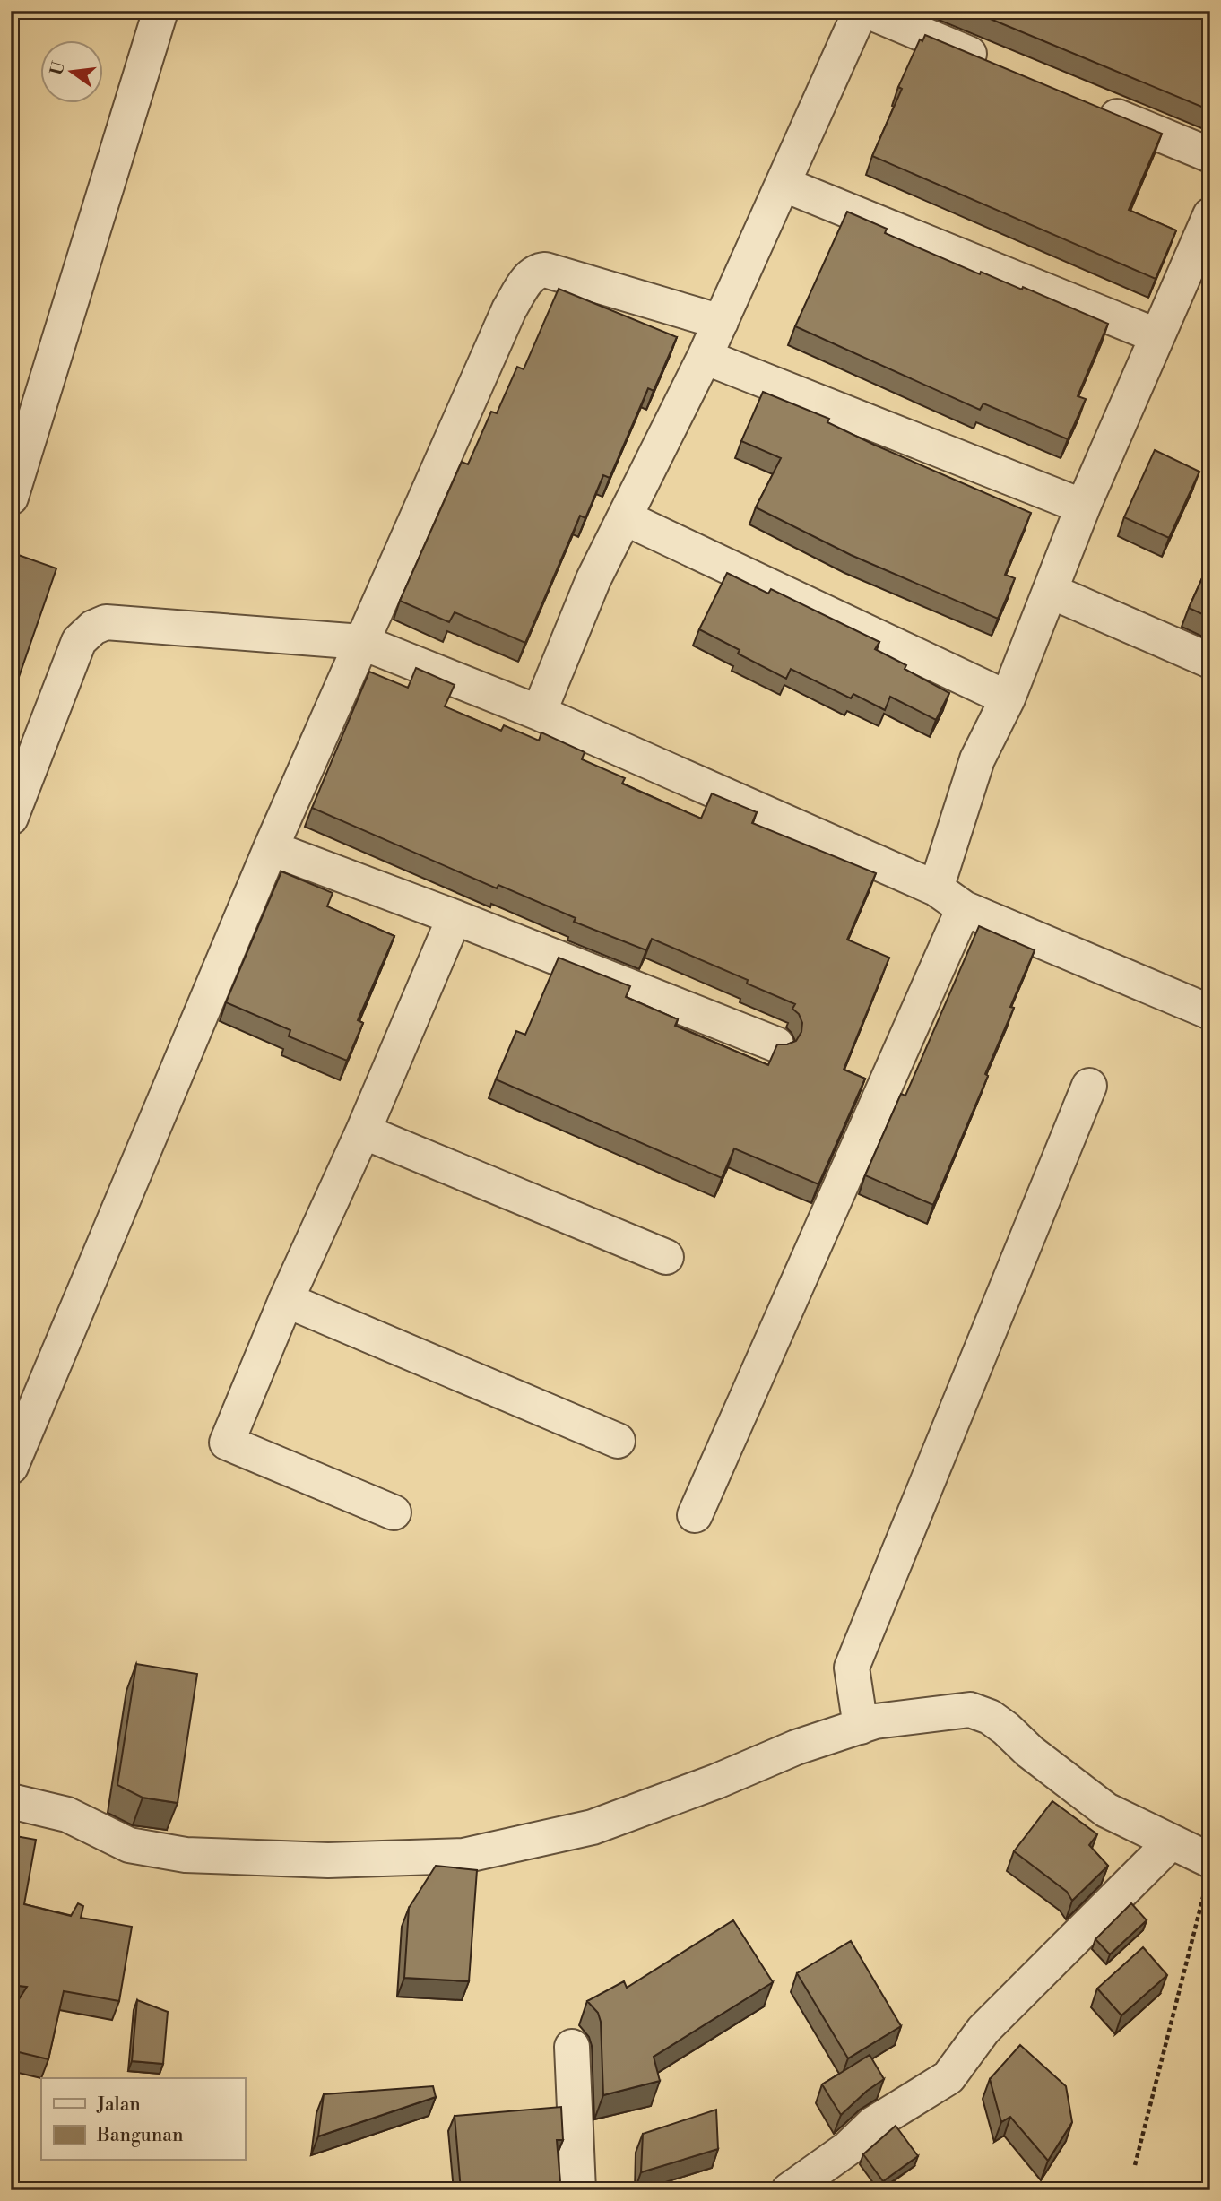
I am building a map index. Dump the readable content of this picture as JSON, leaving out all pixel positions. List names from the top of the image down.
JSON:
{
  "legend": ["Jalan", "Bangunan"],
  "north": "left"
}
